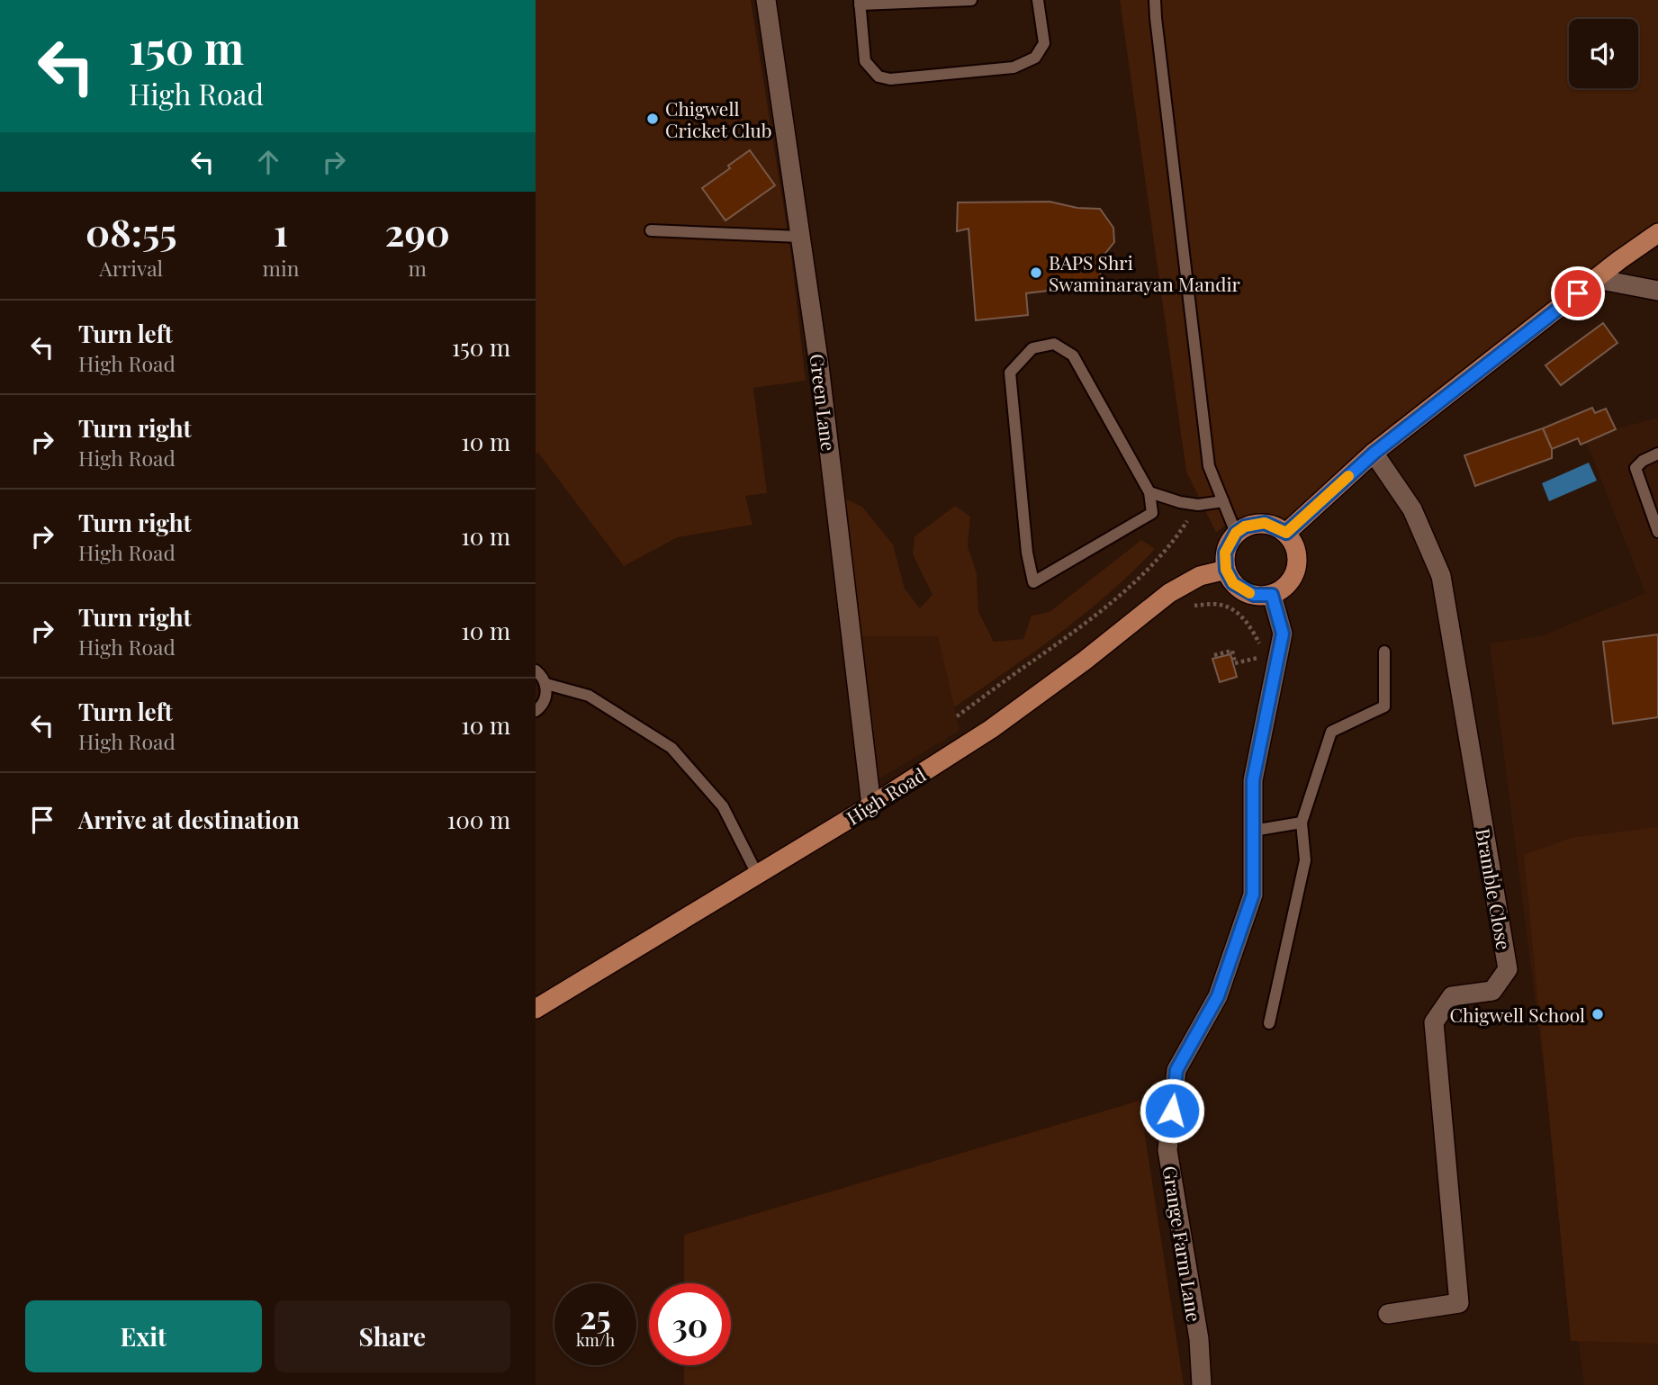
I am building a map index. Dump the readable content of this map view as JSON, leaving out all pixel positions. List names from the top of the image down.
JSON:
{
  "streets": {
    "main road": ["High Road"],
    "street": ["Green Lane", "Bramble Close", "Grange Farm Lane"]
  },
  "crossings": [
    ["Green Lane", "High Road"],
    ["High Road", "Grange Farm Lane"]
  ],
  "places": ["Chigwell Cricket Club", "BAPS Shri Swaminarayan Mandir", "Chigwell School"],
  "page": {
    "turn": ["150 m", "High Road"],
    "eta": [
      "08:55",
      "Arrival",
      "1",
      "min",
      "290",
      "m"
    ],
    "list": [
      {
        "name": "Turn left",
        "note": "High Road",
        "value": "150 m"
      },
      {
        "name": "Turn right",
        "note": "High Road",
        "value": "10 m"
      },
      {
        "name": "Turn right",
        "note": "High Road",
        "value": "10 m"
      },
      {
        "name": "Turn right",
        "note": "High Road",
        "value": "10 m"
      },
      {
        "name": "Turn left",
        "note": "High Road",
        "value": "10 m"
      },
      {
        "name": "Arrive at destination",
        "value": "100 m"
      }
    ],
    "speed": "25 km/h",
    "limit": "30",
    "buttons": ["Exit", "Share"]
  }
}
